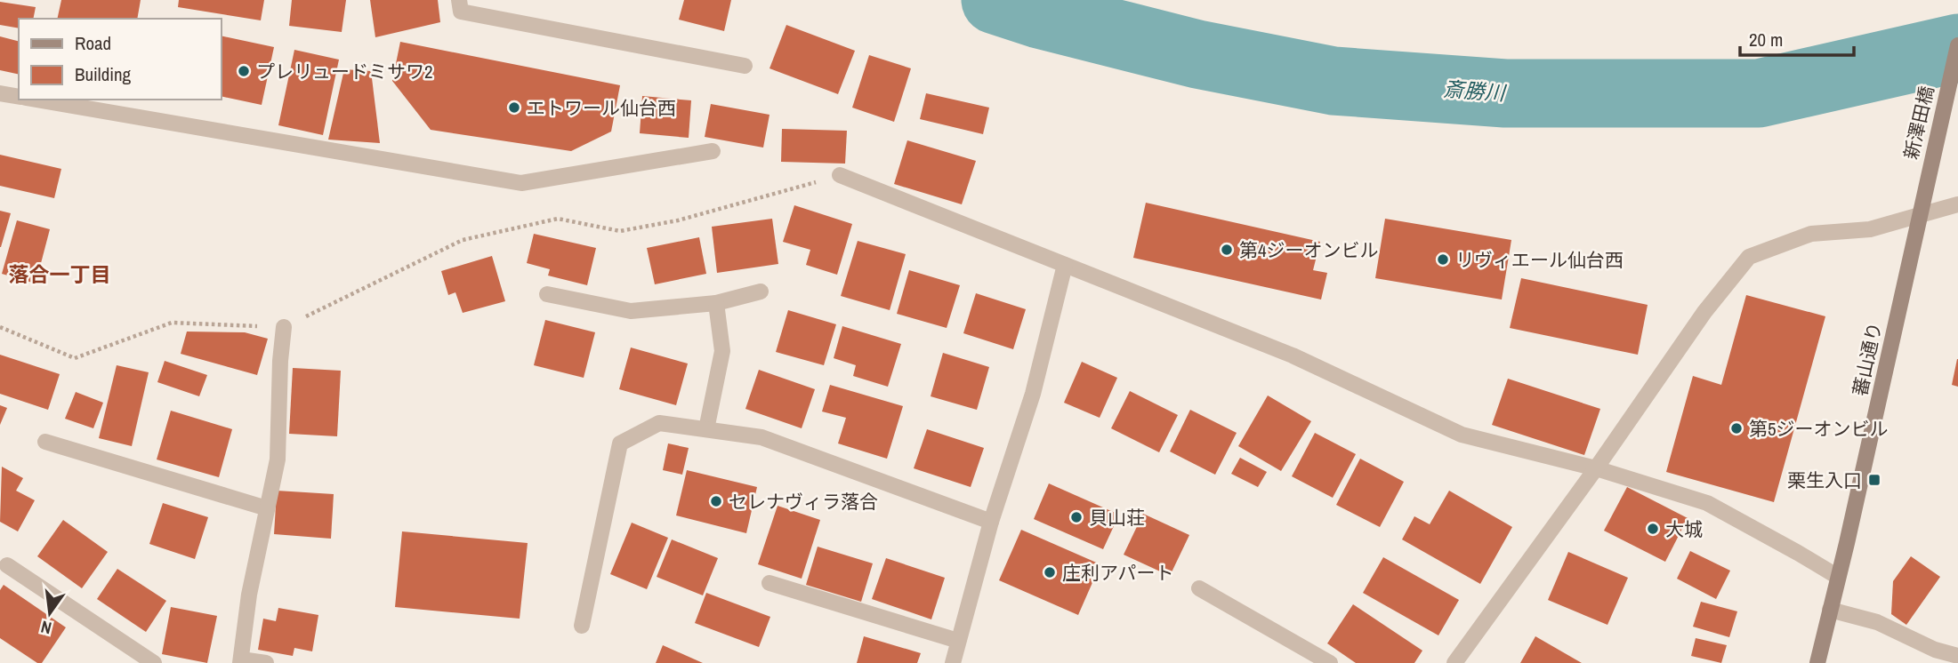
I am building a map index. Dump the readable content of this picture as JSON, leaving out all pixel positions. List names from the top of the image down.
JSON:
{
  "streets": {
    "main road": ["新澤田橋", "蕃山通り"]
  },
  "crossings": [
    ["新澤田橋", "蕃山通り"]
  ],
  "districts": ["落合一丁目"],
  "water": ["斎勝川"],
  "places": {
    "other": [
      "プレリュードミサワ2",
      "エトワール仙台西",
      "第4ジーオンビル",
      "リヴィエール仙台西",
      "第5ジーオンビル",
      "セレナヴィラ落合",
      "貝山荘",
      "大城",
      "庄利アパート"
    ],
    "transit": ["栗生入口"]
  },
  "legend": ["Road", "Building"],
  "scale_bar": "20 m",
  "north": "bottom"
}
